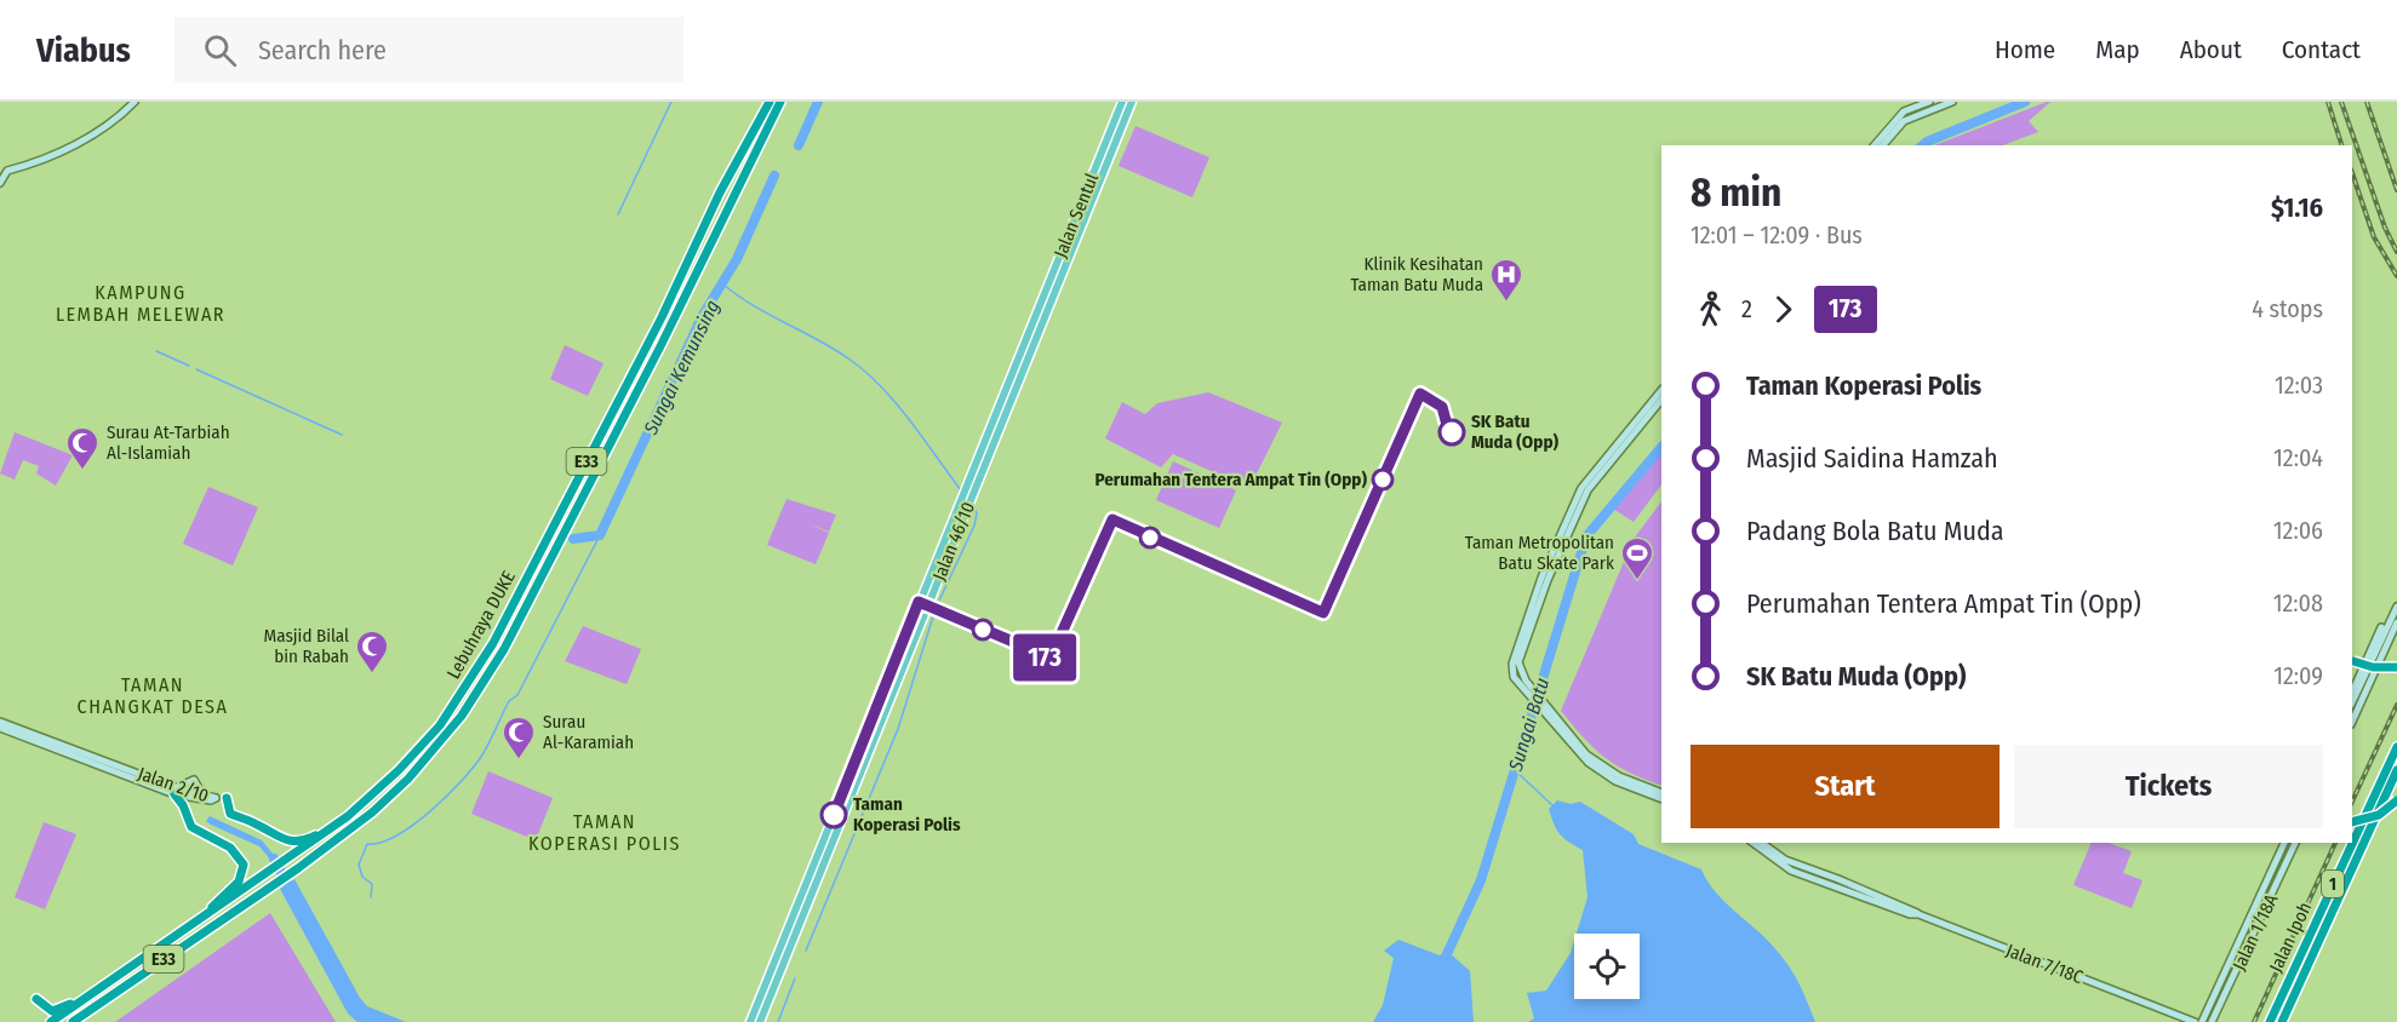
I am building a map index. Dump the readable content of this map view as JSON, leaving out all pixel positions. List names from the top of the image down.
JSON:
{
  "streets": {
    "highway": [
      "E33",
      "Lebuhraya DUKE",
      "1",
      "Jalan Ipoh"
    ],
    "main road": ["Jalan Sentul", "Jalan 46/10"],
    "street": ["Jalan 2/10", "Jalan 1/18A", "Jalan 7/18C"]
  },
  "crossings": [
    ["Jalan Sentul", "Jalan 46/10"]
  ],
  "districts": ["KAMPUNG LEMBAH MELEWAR", "TAMAN CHANGKAT DESA", "TAMAN KOPERASI POLIS"],
  "water": ["Sungai Kemunsing", "Sungai Batu"],
  "places": {
    "hospital": ["Klinik Kesihatan Taman Batu Muda"],
    "other": ["SK Batu Muda (Opp)", "Perumahan Tentera Ampat Tin (Opp)", "Taman Koperasi Polis"],
    "mosque": ["Surau At-Tarbiah Al-Islamiah", "Masjid Bilal bin Rabah", "Surau Al-Karamiah"],
    "sports": ["Taman Metropolitan Batu Skate Park"]
  },
  "lines": ["bus line 173"],
  "page": {
    "header": "Viabus",
    "search": "Search here",
    "nav": [
      "Home",
      "Map",
      "About",
      "Contact"
    ],
    "on_map": "173",
    "heading": ["8 min", "12:01 – 12:09 · Bus", "$1.16"],
    "legs": ["2", "173", "4 stops"],
    "list": [
      {
        "name": "Taman Koperasi Polis",
        "value": "12:03"
      },
      {
        "name": "Masjid Saidina Hamzah",
        "value": "12:04"
      },
      {
        "name": "Padang Bola Batu Muda",
        "value": "12:06"
      },
      {
        "name": "Perumahan Tentera Ampat Tin (Opp)",
        "value": "12:08"
      },
      {
        "name": "SK Batu Muda (Opp)",
        "value": "12:09"
      }
    ],
    "buttons": ["Start", "Tickets"]
  }
}
